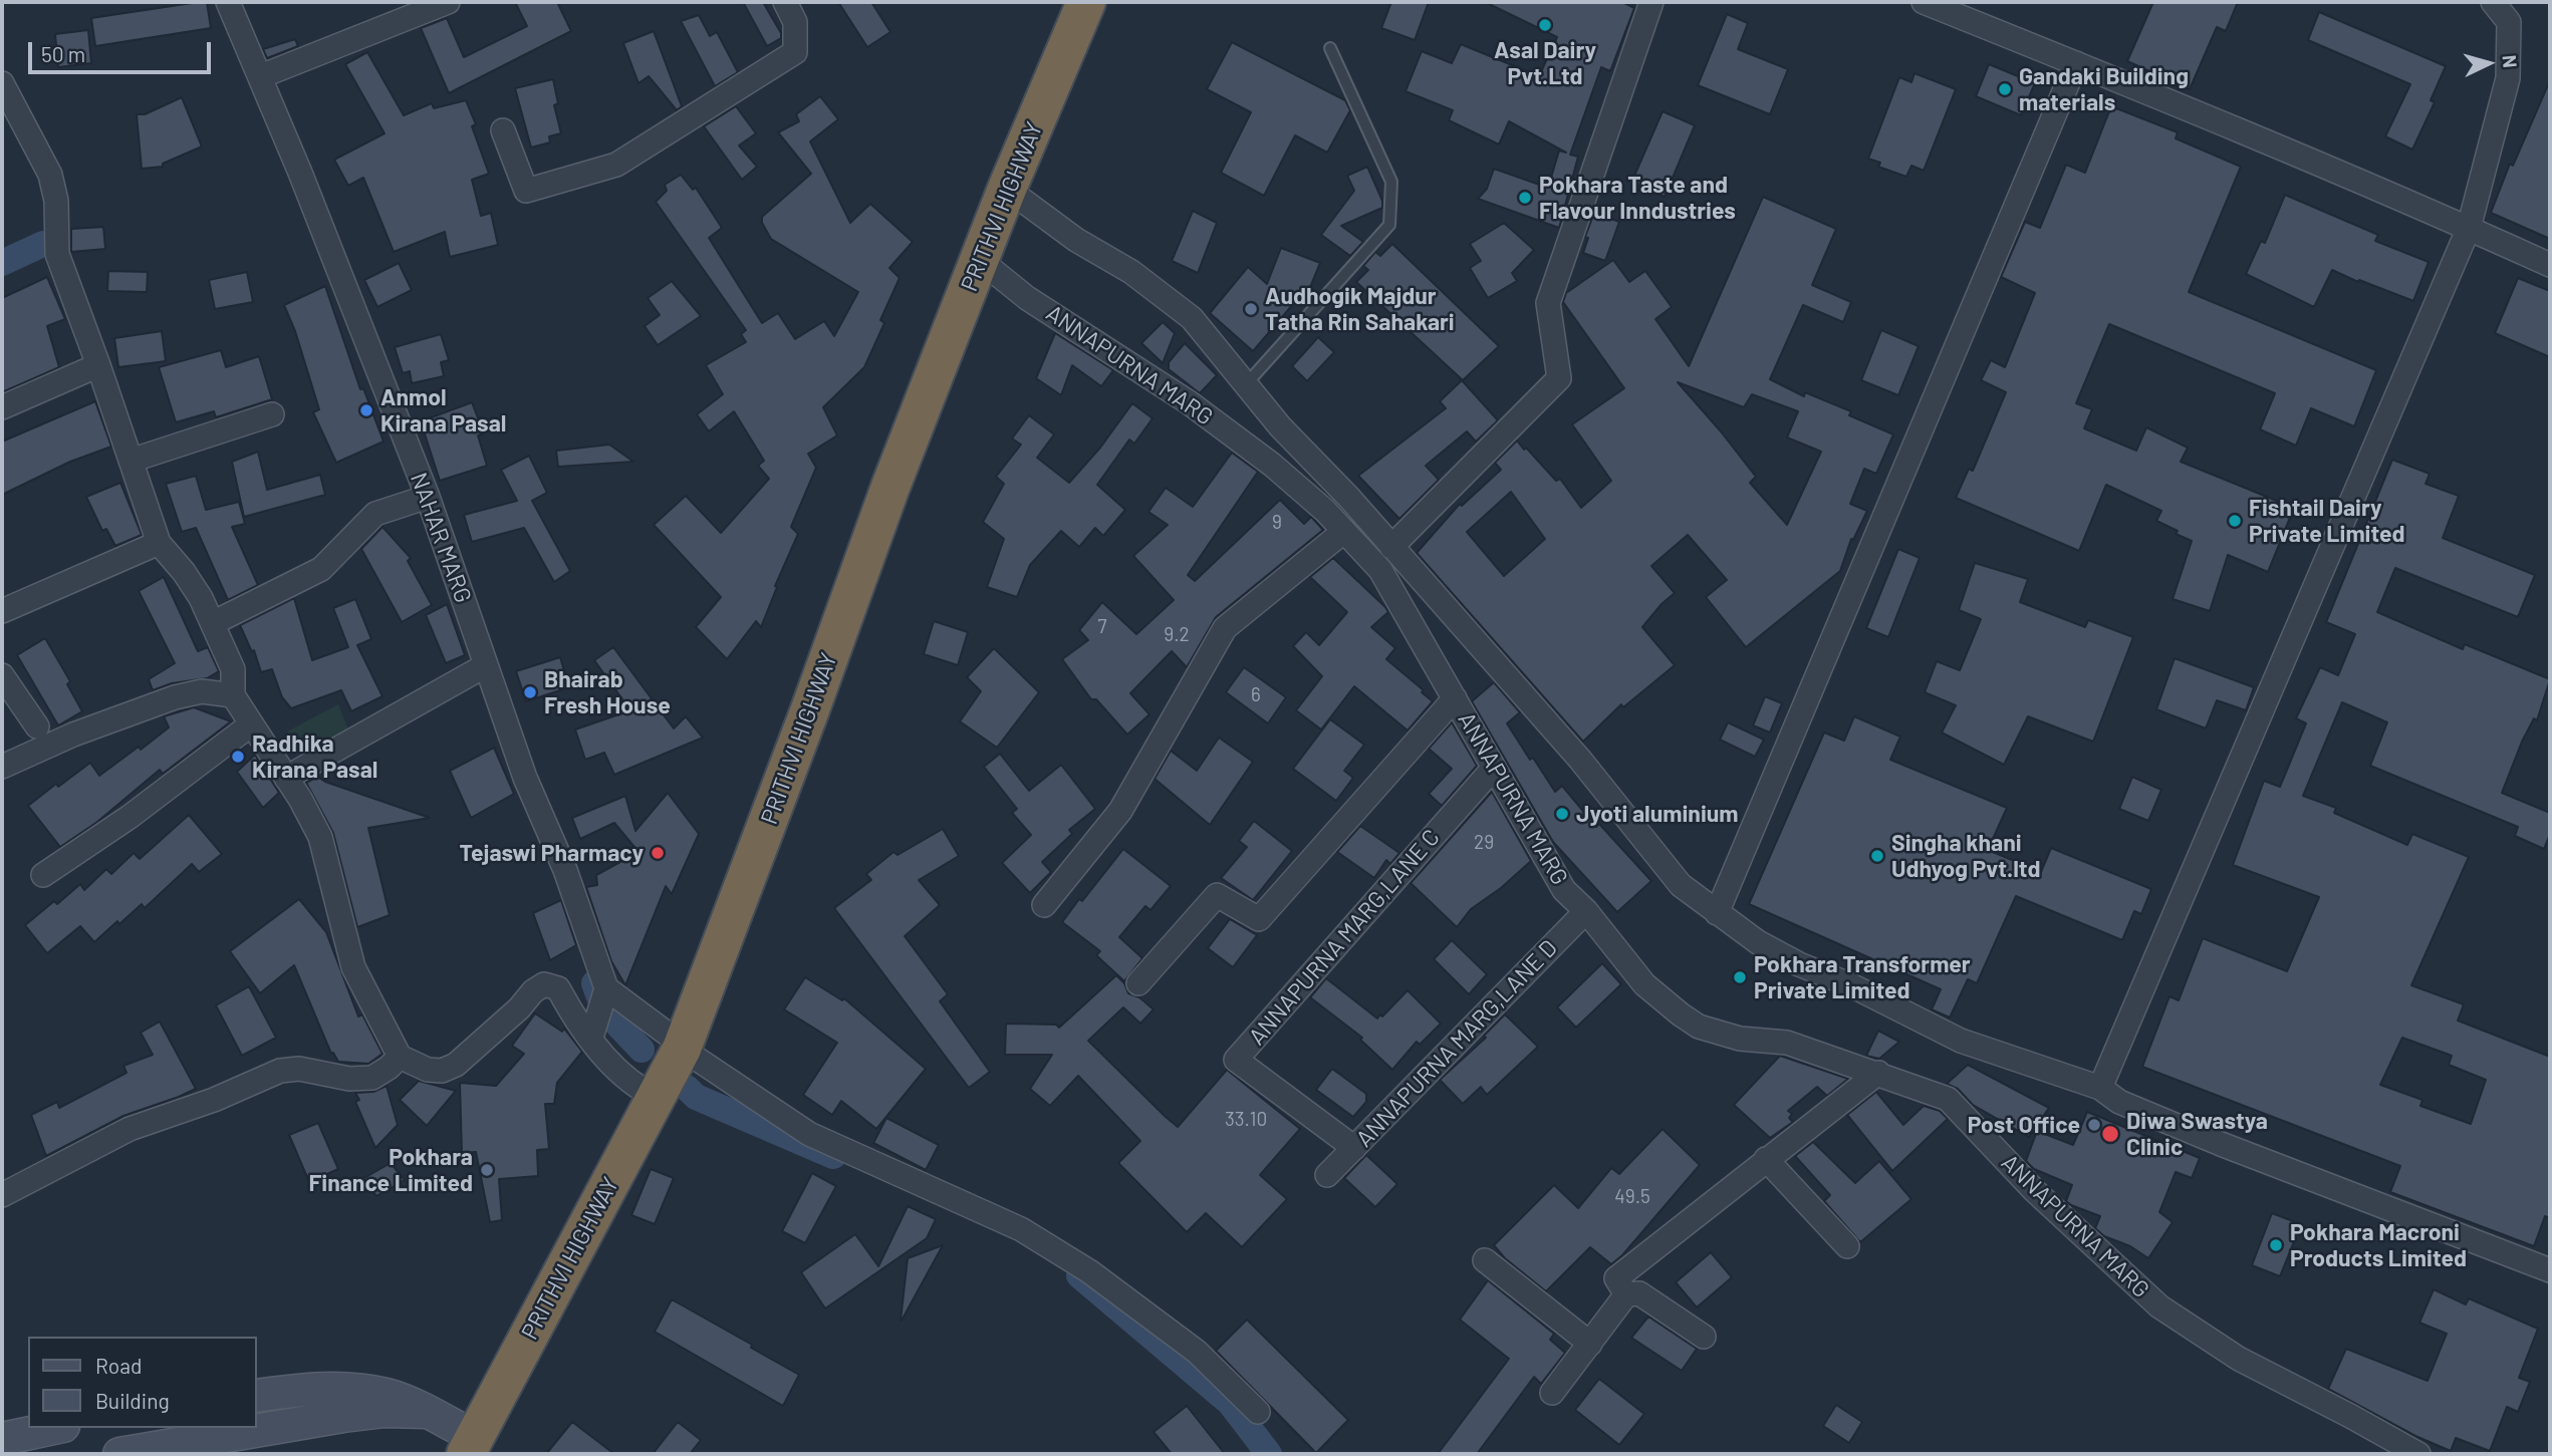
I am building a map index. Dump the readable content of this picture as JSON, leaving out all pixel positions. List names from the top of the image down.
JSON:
{
  "streets": {
    "highway": ["PRITHVI HIGHWAY"],
    "street": [
      "ANNAPURNA MARG",
      "NAHAR MARG",
      "ANNAPURNA MARG,LANE C",
      "ANNAPURNA MARG,LANE D"
    ]
  },
  "crossings": [
    ["PRITHVI HIGHWAY", "ANNAPURNA MARG"],
    ["ANNAPURNA MARG", "ANNAPURNA MARG,LANE C"],
    ["ANNAPURNA MARG", "ANNAPURNA MARG,LANE D"],
    ["ANNAPURNA MARG,LANE C", "ANNAPURNA MARG,LANE D"]
  ],
  "places": [
    "Asal Dairy Pvt.Ltd",
    "Gandaki Building materials",
    "Pokhara Taste and Flavour Inndustries",
    "Audhogik Majdur Tatha Rin Sahakari",
    "Anmol Kirana Pasal",
    "Fishtail Dairy Private Limited",
    "Bhairab Fresh House",
    "Radhika Kirana Pasal",
    "Jyoti aluminium",
    "Tejaswi Pharmacy",
    "Singha khani Udhyog Pvt.ltd",
    "Pokhara Transformer Private Limited",
    "Post Office",
    "Diwa Swastya Clinic",
    "Pokhara Finance Limited",
    "Pokhara Macroni Products Limited"
  ],
  "house_numbers": [
    "9",
    "7",
    "9.2",
    "6",
    "29",
    "33.10",
    "49.5"
  ],
  "legend": ["Road", "Building"],
  "scale_bar": "50 m",
  "north": "right"
}
